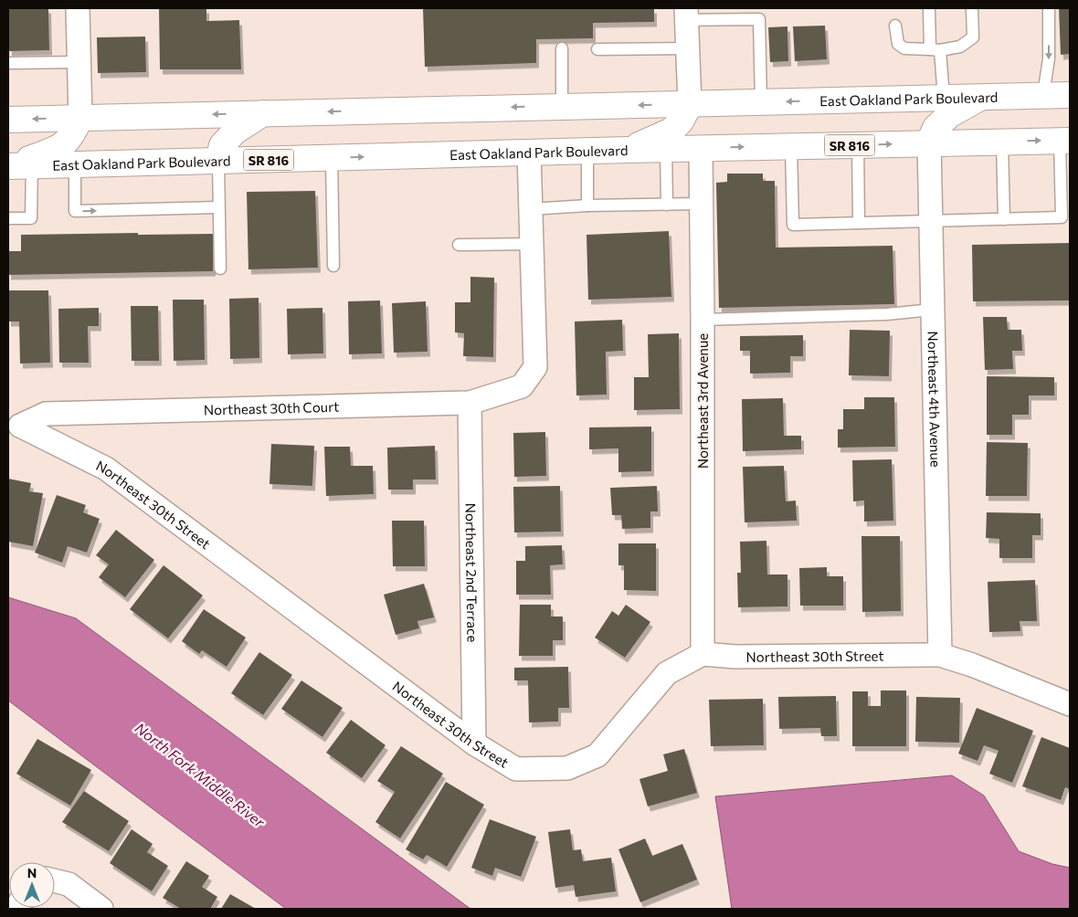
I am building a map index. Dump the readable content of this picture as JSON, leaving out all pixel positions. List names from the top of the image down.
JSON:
{
  "streets": {
    "main road": ["East Oakland Park Boulevard", "SR 816"],
    "street": [
      "Northeast 4th Avenue",
      "Northeast 3rd Avenue",
      "Northeast 30th Court",
      "Northeast 30th Street",
      "Northeast 2nd Terrace"
    ]
  },
  "crossings": [
    ["East Oakland Park Boulevard", "Northeast 4th Avenue"],
    ["East Oakland Park Boulevard", "Northeast 3rd Avenue"],
    ["Northeast 4th Avenue", "Northeast 30th Street"],
    ["Northeast 3rd Avenue", "Northeast 30th Street"],
    ["Northeast 30th Court", "Northeast 30th Street"],
    ["Northeast 30th Court", "Northeast 2nd Terrace"],
    ["Northeast 30th Street", "Northeast 2nd Terrace"]
  ],
  "water": ["North Fork Middle River"],
  "north": "top"
}
